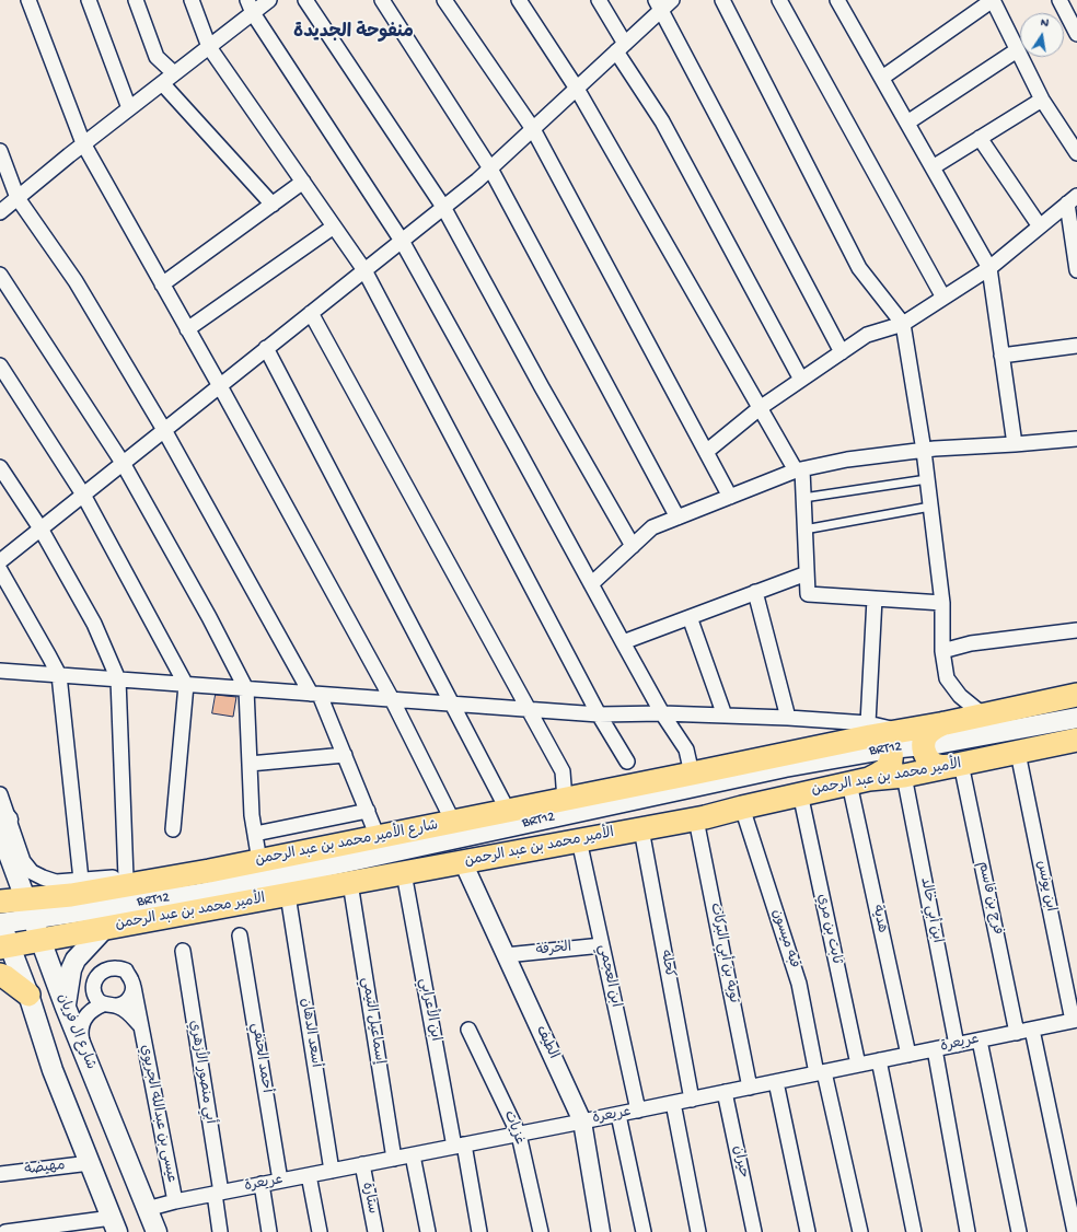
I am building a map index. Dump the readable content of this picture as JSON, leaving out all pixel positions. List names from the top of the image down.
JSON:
{
  "streets": {
    "main road": [
      "BRT12",
      "الأمير محمد بن عبد الرحمن",
      "شارع الأمير محمد بن عبد الرحمن",
      "شارع ال فريان"
    ],
    "street": [
      "ابن يونس",
      "فرج بن قاسم",
      "ابن أبي خالد",
      "هدية",
      "ثابت بن مري",
      "قبه ميسون",
      "الخرفة",
      "توبة بن أبي البركات",
      "كحله",
      "ابن العجمي",
      "ابن الأعرابي",
      "إسماعيل التيمي",
      "أسعد الدهان",
      "الطيف",
      "عريعرة",
      "أحمد الحنفي",
      "أبي منصور الأزهري",
      "عيسى بن عبدالله الجريوي",
      "غزيات",
      "حيران",
      "مهيضة",
      "ستارة"
    ]
  },
  "crossings": [
    ["BRT12", "شارع الأمير محمد بن عبد الرحمن"],
    ["BRT12", "شارع ال فريان"],
    ["الأمير محمد بن عبد الرحمن", "ابن يونس"],
    ["الأمير محمد بن عبد الرحمن", "فرج بن قاسم"],
    ["الأمير محمد بن عبد الرحمن", "ابن أبي خالد"],
    ["الأمير محمد بن عبد الرحمن", "هدية"],
    ["الأمير محمد بن عبد الرحمن", "ثابت بن مري"],
    ["الأمير محمد بن عبد الرحمن", "قبه ميسون"],
    ["الأمير محمد بن عبد الرحمن", "توبة بن أبي البركات"],
    ["الأمير محمد بن عبد الرحمن", "كحله"],
    ["الأمير محمد بن عبد الرحمن", "ابن العجمي"],
    ["الأمير محمد بن عبد الرحمن", "ابن الأعرابي"],
    ["الأمير محمد بن عبد الرحمن", "إسماعيل التيمي"],
    ["الأمير محمد بن عبد الرحمن", "شارع ال فريان"],
    ["الأمير محمد بن عبد الرحمن", "أسعد الدهان"],
    ["الأمير محمد بن عبد الرحمن", "الطيف"],
    ["شارع الأمير محمد بن عبد الرحمن", "شارع ال فريان"],
    ["ابن يونس", "عريعرة"],
    ["فرج بن قاسم", "عريعرة"],
    ["ابن أبي خالد", "عريعرة"],
    ["هدية", "عريعرة"],
    ["ثابت بن مري", "عريعرة"],
    ["قبه ميسون", "عريعرة"],
    ["الخرفة", "ابن العجمي"],
    ["الخرفة", "الطيف"],
    ["توبة بن أبي البركات", "عريعرة"],
    ["كحله", "عريعرة"],
    ["ابن العجمي", "عريعرة"],
    ["ابن الأعرابي", "عريعرة"],
    ["إسماعيل التيمي", "عريعرة"],
    ["شارع ال فريان", "عريعرة"],
    ["أسعد الدهان", "عريعرة"],
    ["الطيف", "عريعرة"],
    ["عريعرة", "أحمد الحنفي"],
    ["عريعرة", "أبي منصور الأزهري"],
    ["عريعرة", "عيسى بن عبدالله الجريوي"],
    ["عريعرة", "غزيات"],
    ["عريعرة", "حيران"],
    ["عريعرة", "ستارة"]
  ],
  "districts": ["منفوحة الجديدة"],
  "north": "top"
}
